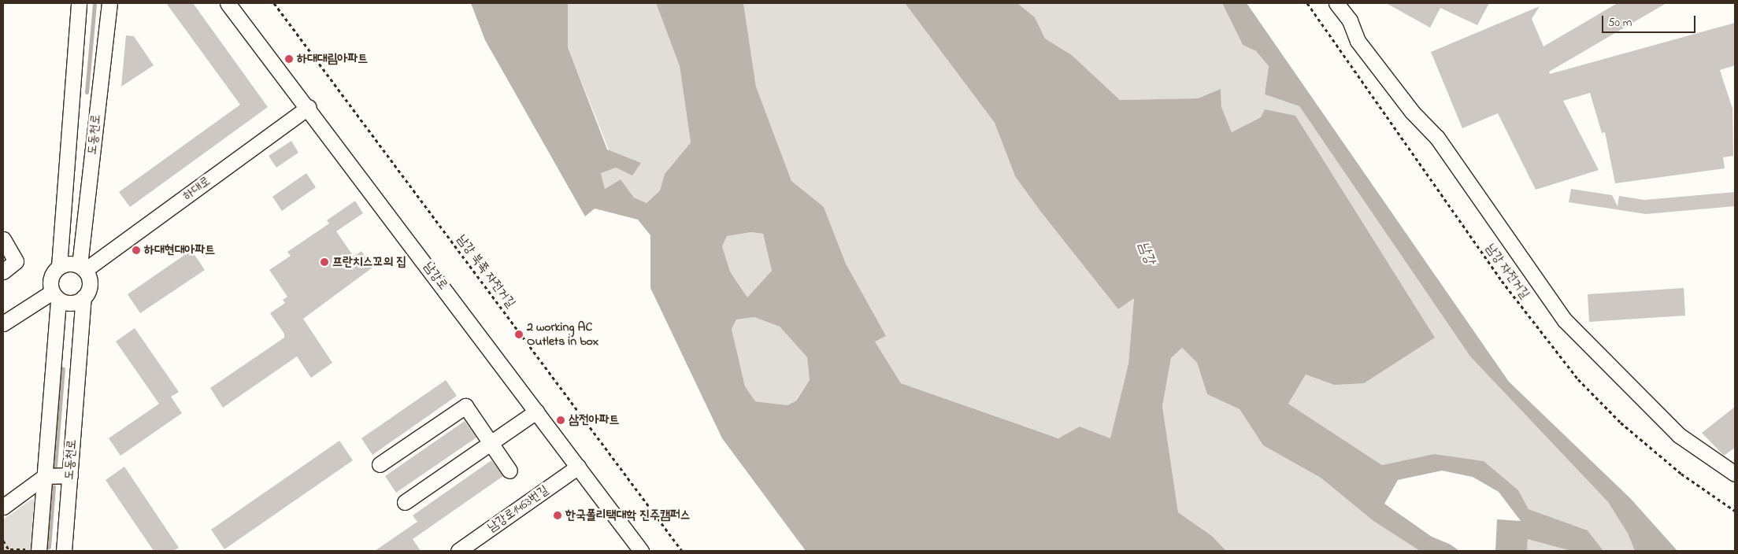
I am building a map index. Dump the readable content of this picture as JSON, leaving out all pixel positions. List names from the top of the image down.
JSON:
{
  "streets": {
    "street": [
      "도동천로",
      "하대로",
      "남강로",
      "남강로1463번길"
    ],
    "path": ["남강 북쪽 자전거길", "남강 자전거길"]
  },
  "crossings": [
    ["도동천로", "하대로"],
    ["하대로", "남강로"],
    ["남강로", "남강로1463번길"]
  ],
  "water": ["남강"],
  "places": [
    "하대대림아파트",
    "하대현대아파트",
    "프란치스꼬의 집",
    "2 working AC Outlets in box",
    "삼전아파트",
    "한국폴리택대학 진주캠퍼스"
  ],
  "scale_bar": "50 m"
}
